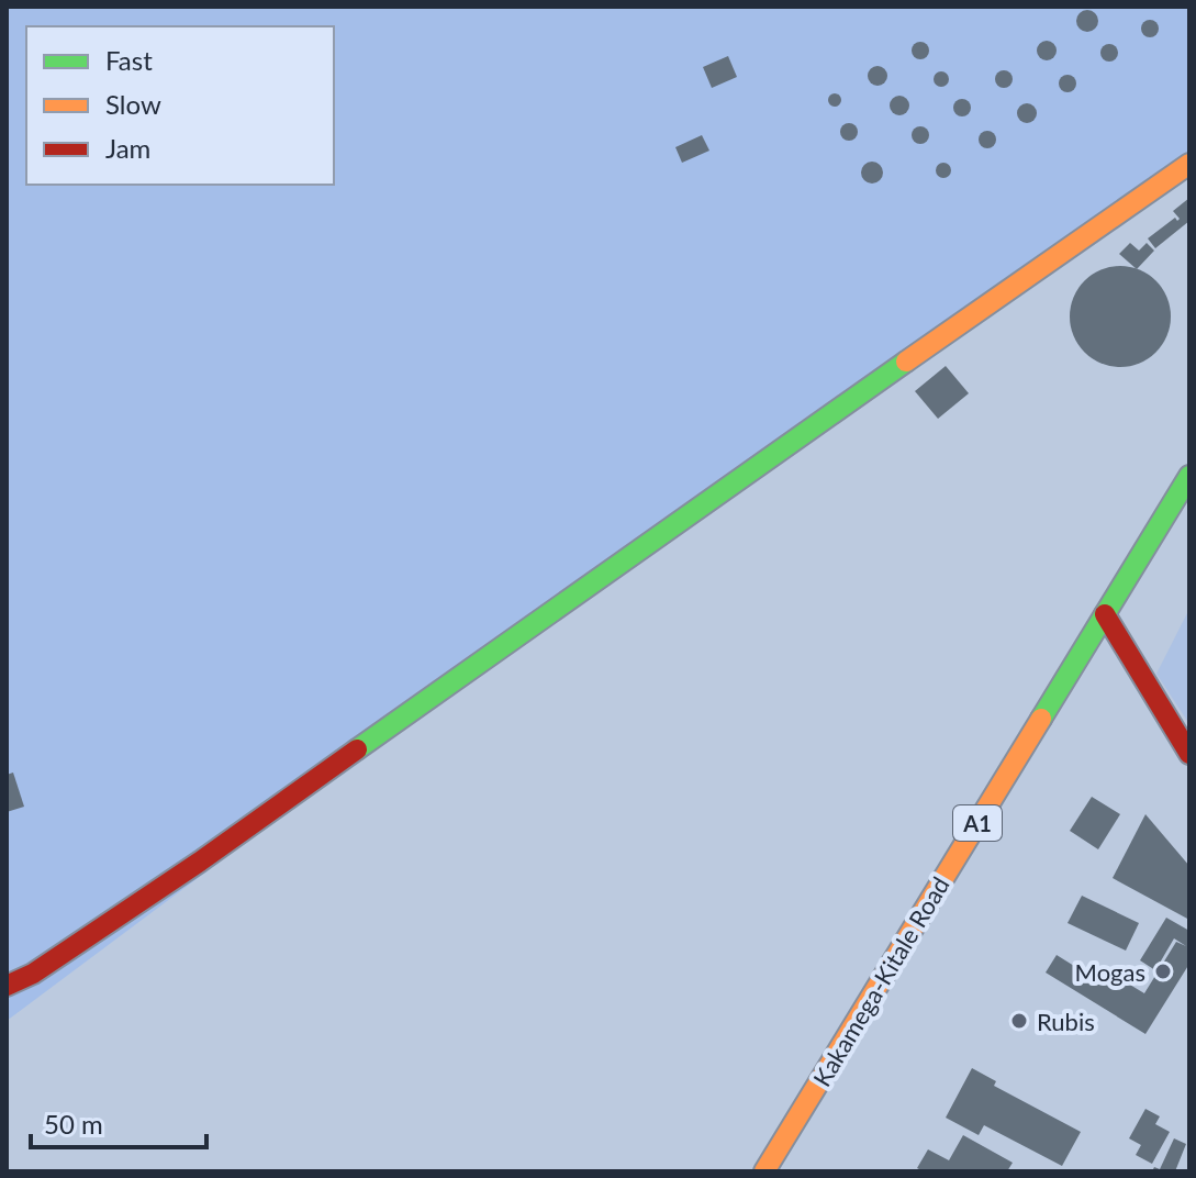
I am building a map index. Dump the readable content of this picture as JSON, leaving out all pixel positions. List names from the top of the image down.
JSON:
{
  "streets": {
    "main road": ["A1", "Kakamega-Kitale Road"]
  },
  "places": ["Mogas", "Rubis"],
  "legend": ["Fast", "Slow", "Jam"],
  "scale_bar": "50 m"
}
